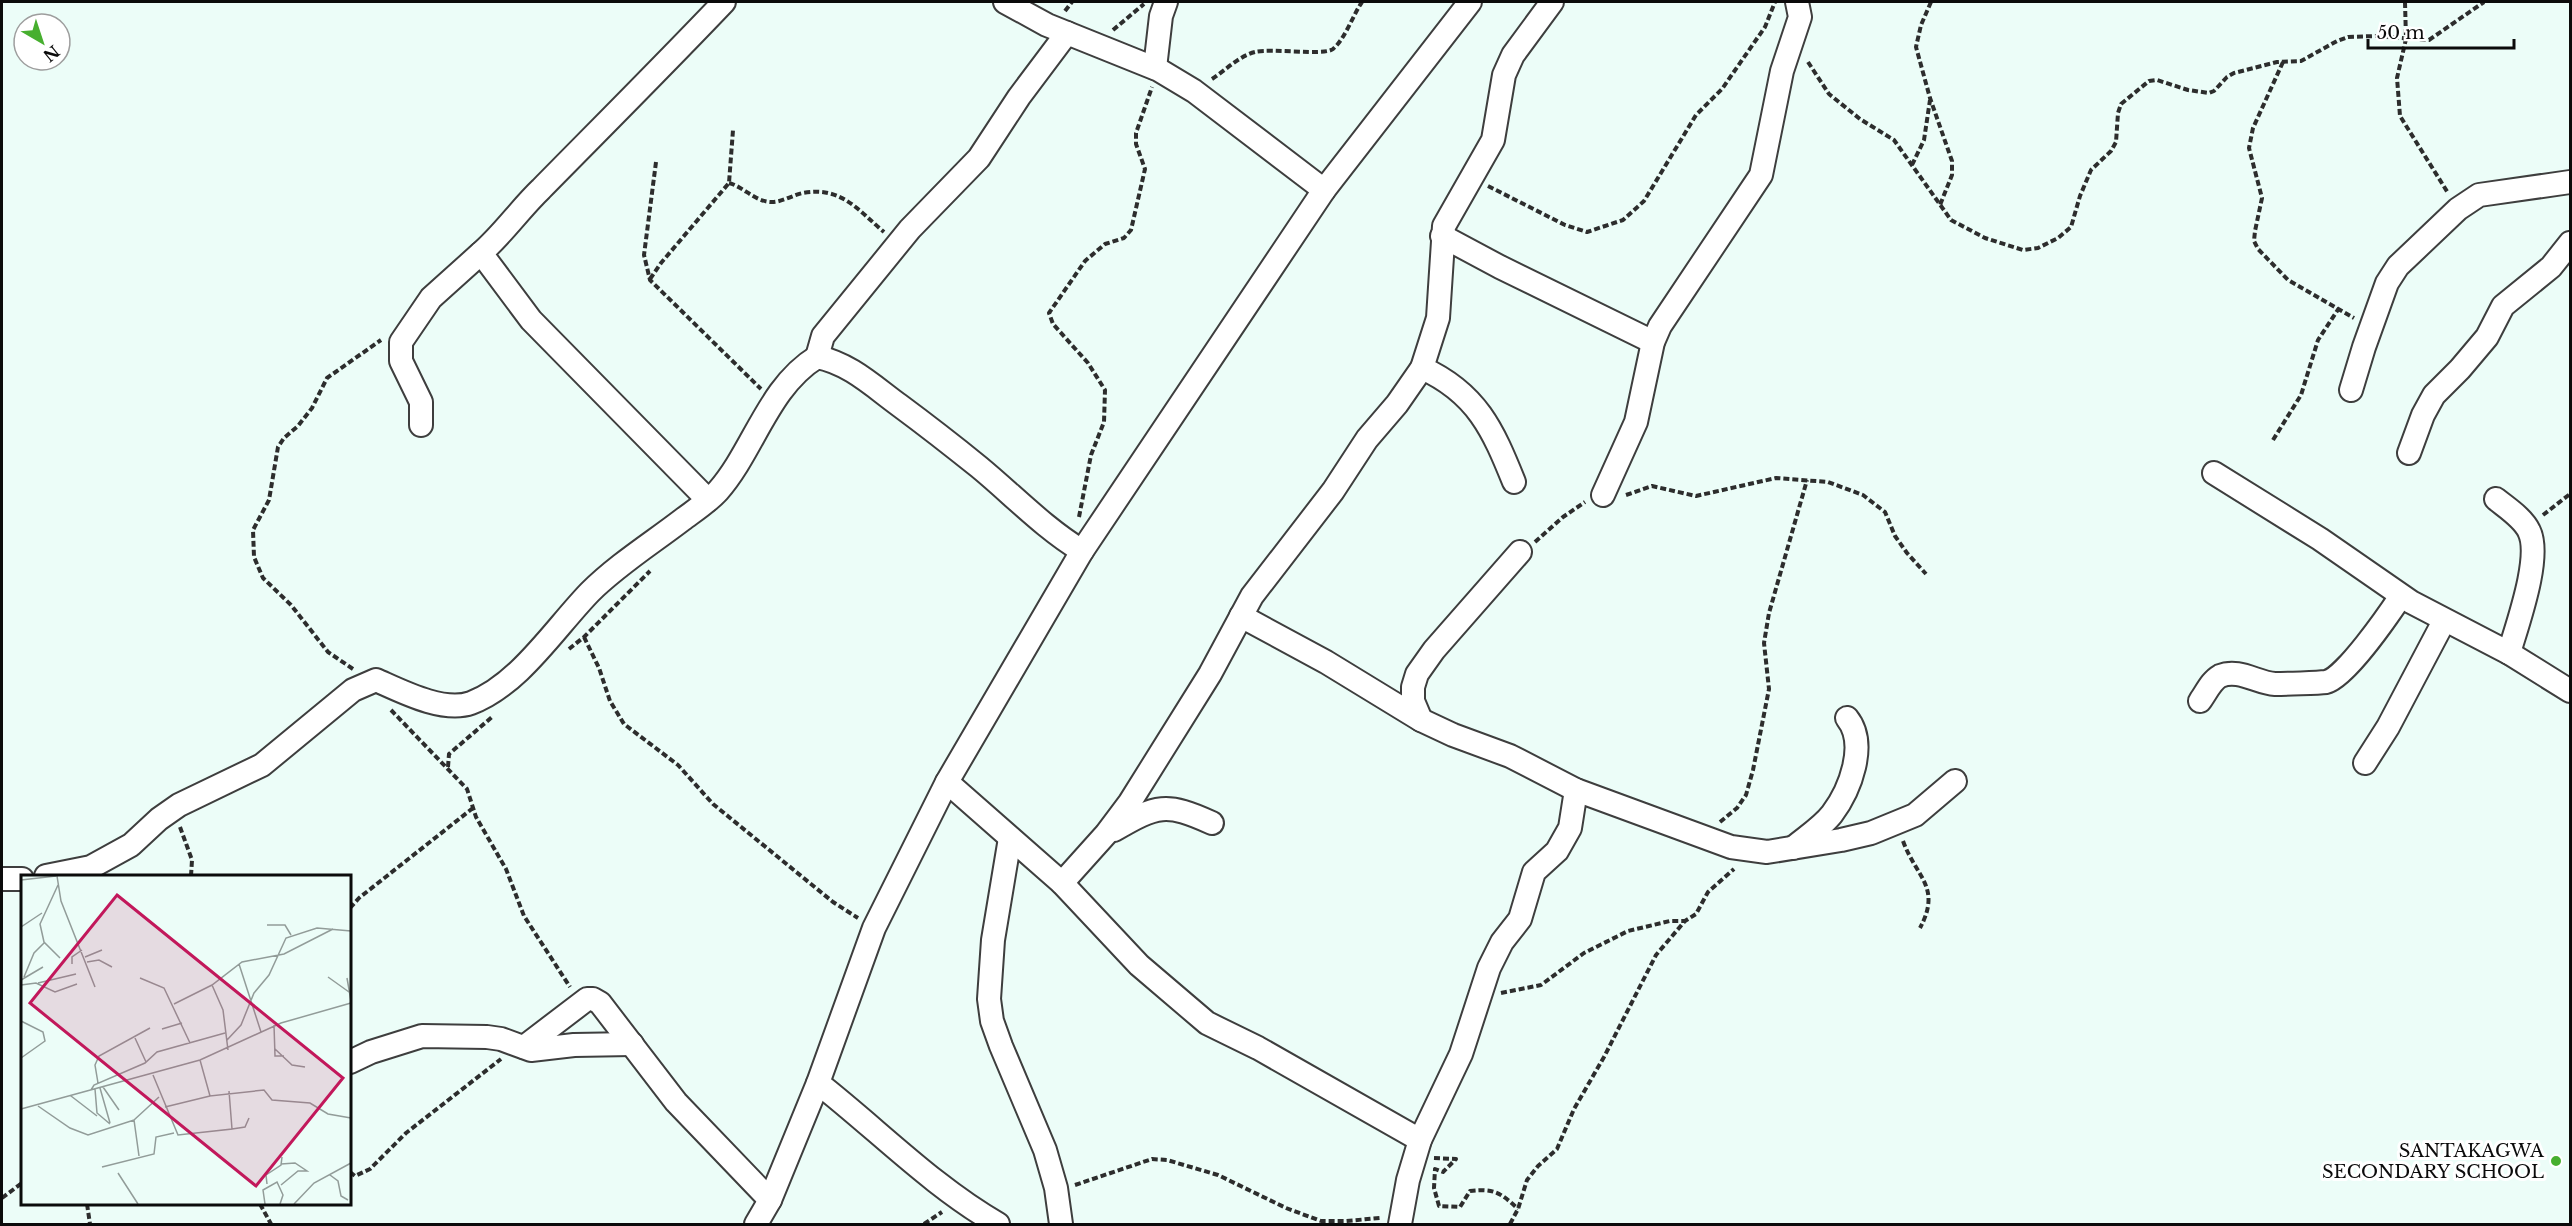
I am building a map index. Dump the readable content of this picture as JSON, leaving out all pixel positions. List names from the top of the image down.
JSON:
{
  "places": ["SANTAKAGWA SECONDARY SCHOOL"],
  "scale_bar": "50 m",
  "north": "bottom right"
}
